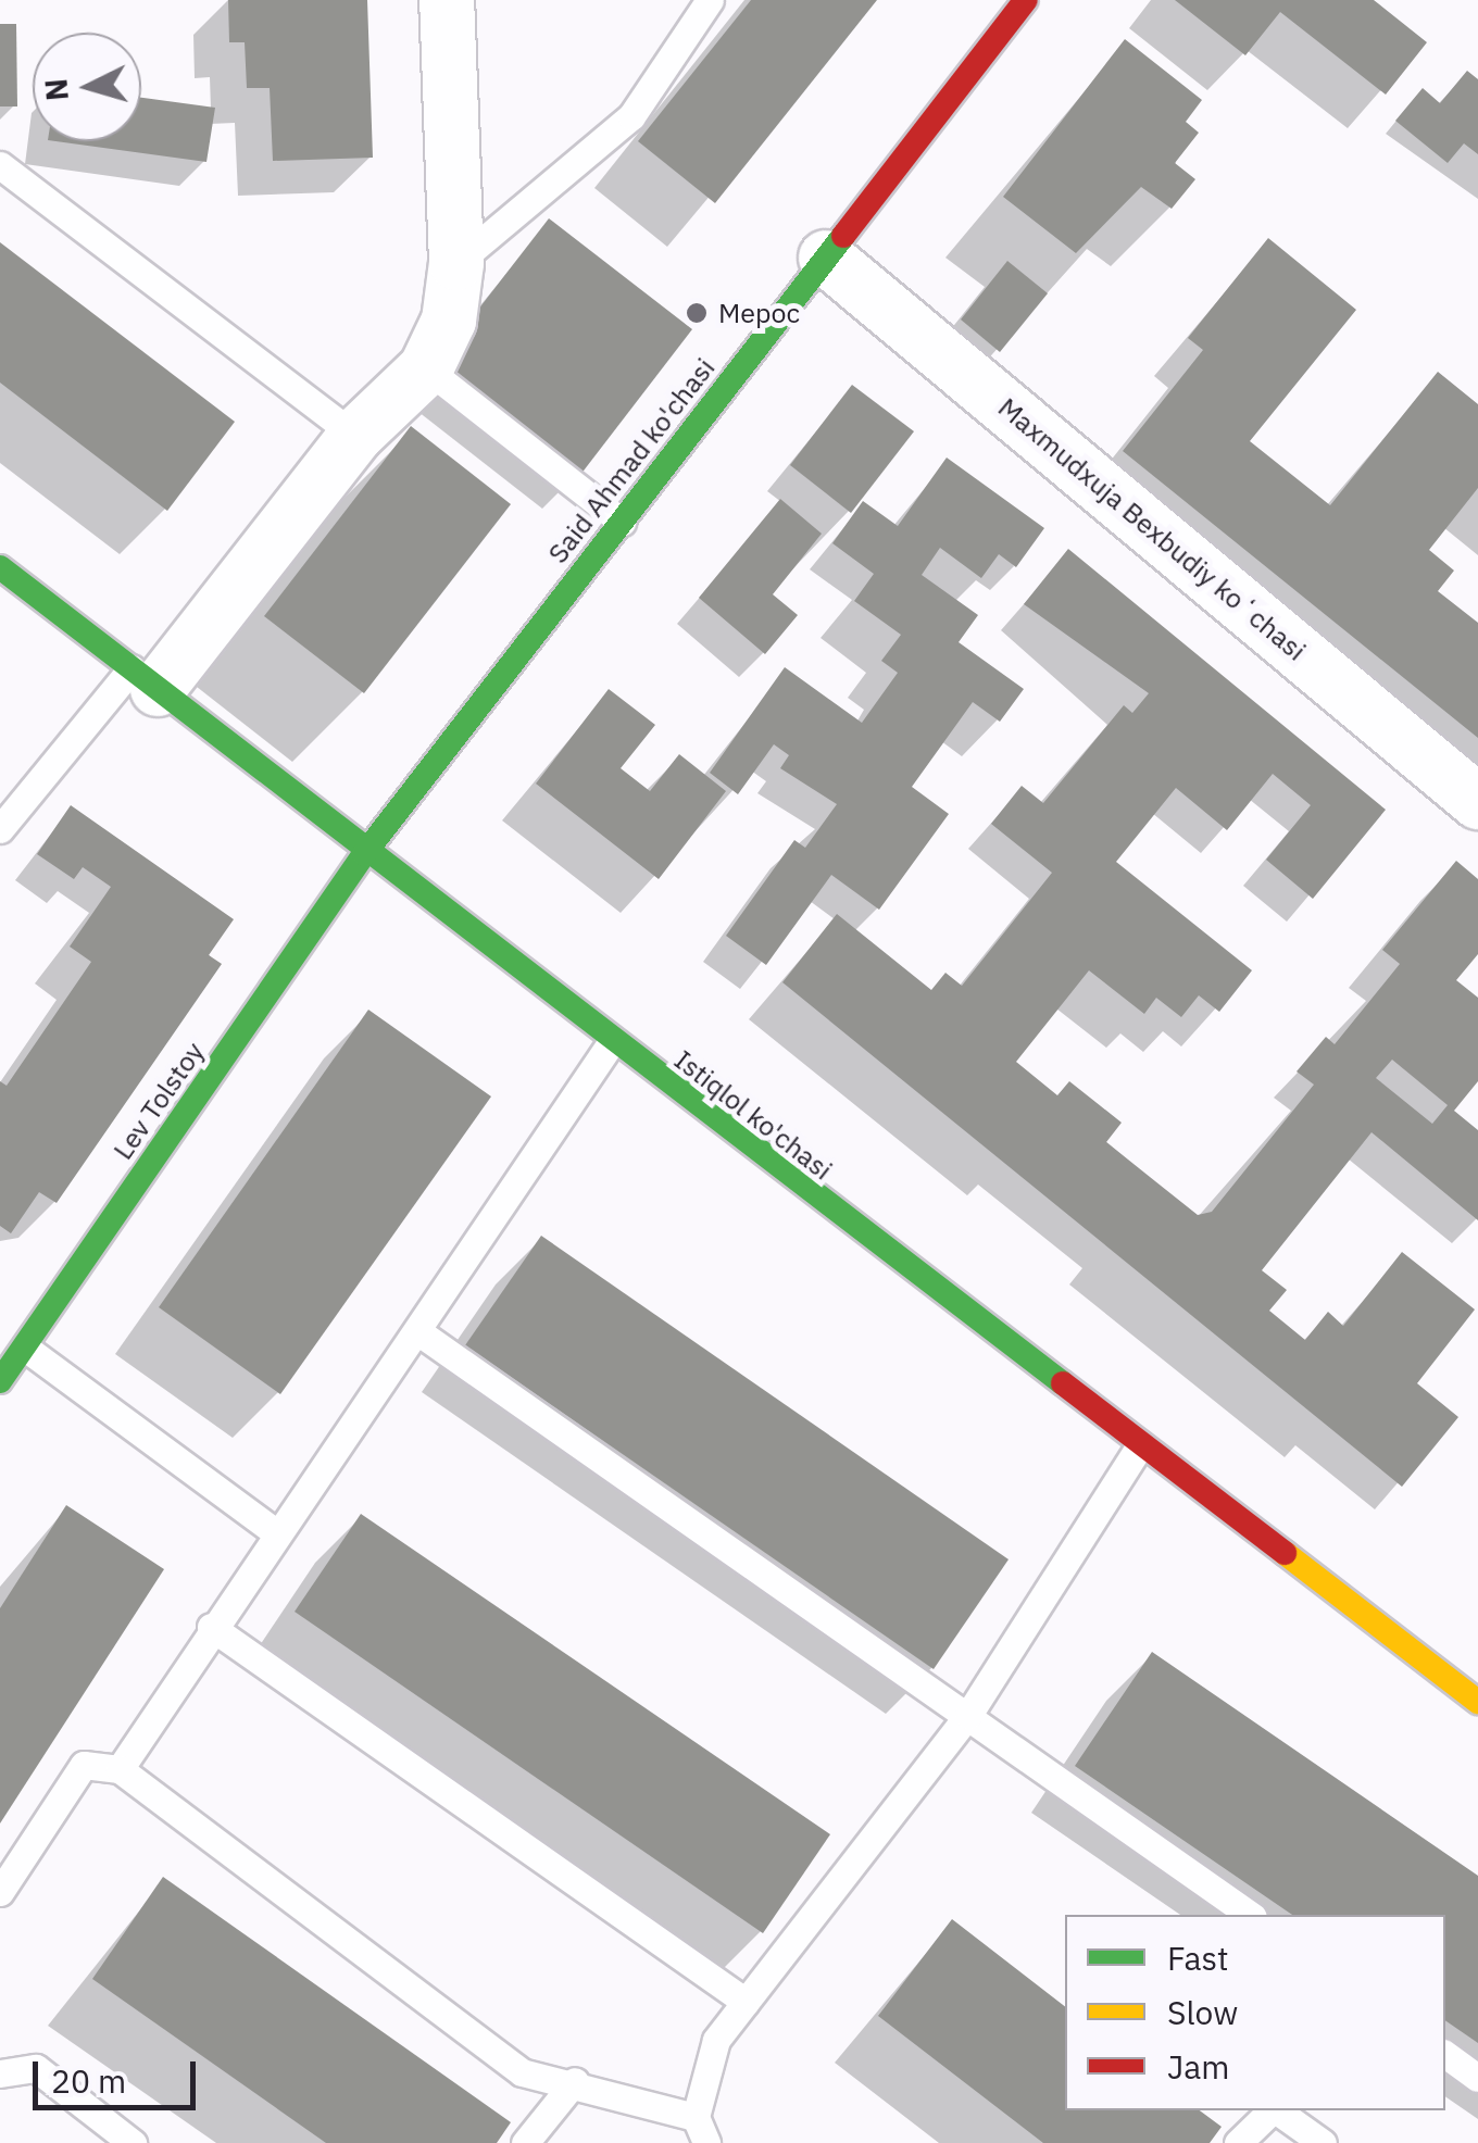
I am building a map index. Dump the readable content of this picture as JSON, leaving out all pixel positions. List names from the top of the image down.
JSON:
{
  "streets": {
    "main road": ["Said Ahmad ko'chasi", "Lev Tolstoy", "Istiqlol ko'chasi"],
    "street": ["Maxmudxuja Bexbudiy koʻchasi"]
  },
  "crossings": [
    ["Said Ahmad ko'chasi", "Maxmudxuja Bexbudiy koʻchasi"],
    ["Said Ahmad ko'chasi", "Lev Tolstoy"],
    ["Said Ahmad ko'chasi", "Istiqlol ko'chasi"],
    ["Lev Tolstoy", "Istiqlol ko'chasi"]
  ],
  "places": ["Мерос"],
  "legend": ["Fast", "Slow", "Jam"],
  "scale_bar": "20 m",
  "north": "left"
}
